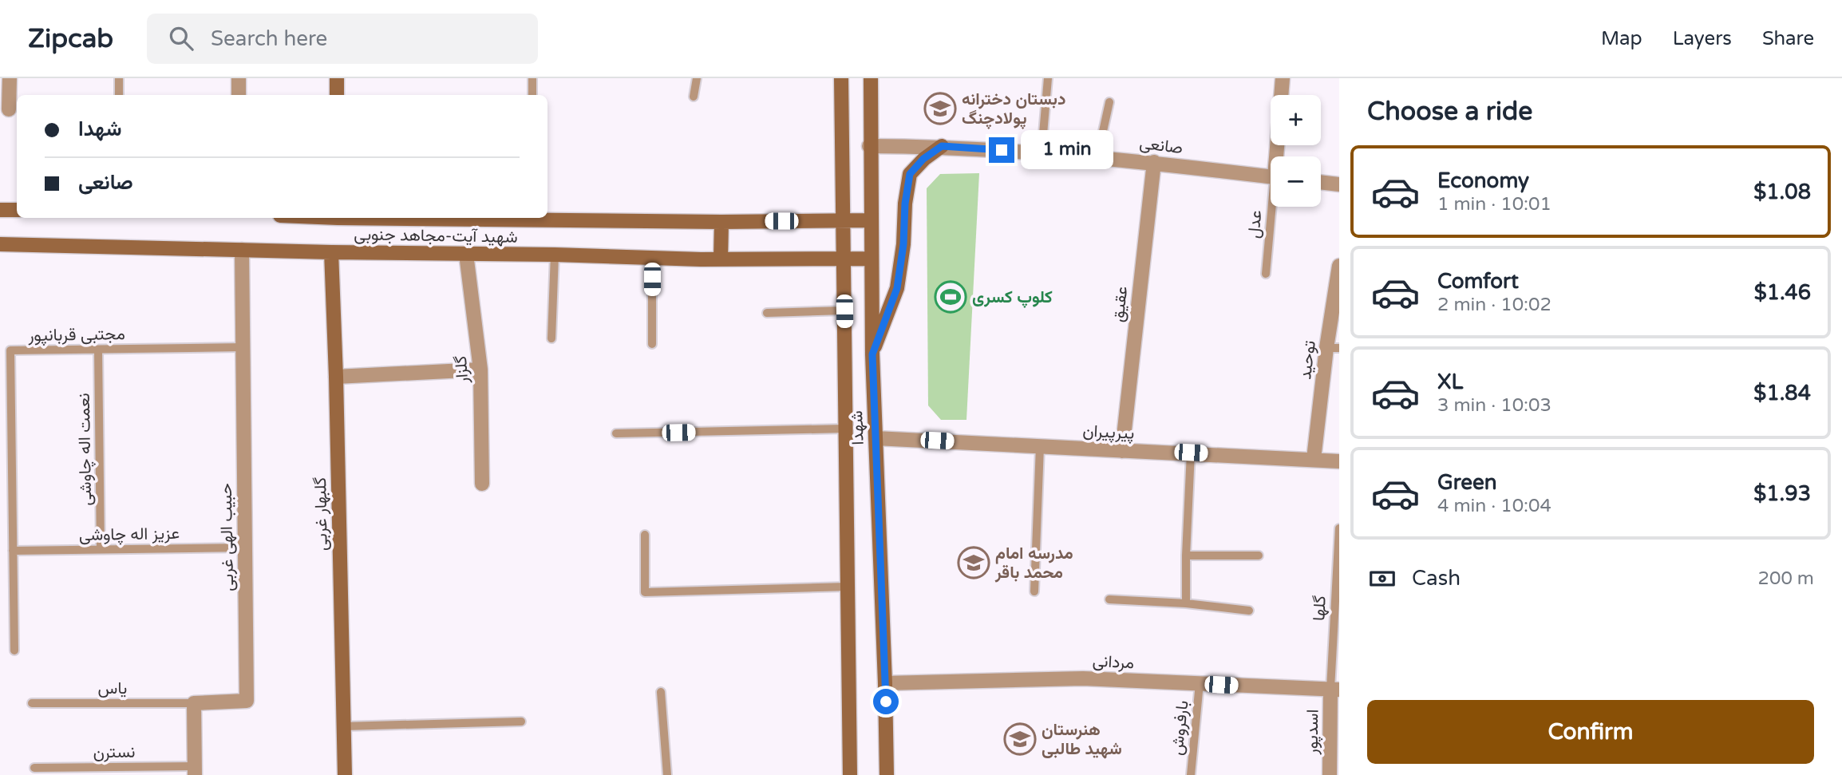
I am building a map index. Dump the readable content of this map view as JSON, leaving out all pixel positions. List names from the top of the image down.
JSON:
{
  "streets": {
    "main road": ["شهید آیت-مجاهد جنوبی", "شهدا", "گلبهار غربی"],
    "street": [
      "صانعی",
      "عقیق",
      "توحید",
      "گلزار",
      "پیرپیران",
      "حبیب الهی غربی",
      "مردانی",
      "اسدپور"
    ],
    "lane": [
      "عدل",
      "مجتبی قربانپور",
      "نعمت اله چاوشی",
      "عزیز اله چاوشی",
      "گلها",
      "یاس",
      "بارفروش",
      "نسترن"
    ]
  },
  "crossings": [
    ["صانعی", "عقیق"],
    ["صانعی", "شهدا"],
    ["شهید آیت-مجاهد جنوبی", "گلزار"],
    ["شهید آیت-مجاهد جنوبی", "شهدا"],
    ["شهید آیت-مجاهد جنوبی", "گلبهار غربی"],
    ["شهید آیت-مجاهد جنوبی", "حبیب الهی غربی"],
    ["عقیق", "پیرپیران"],
    ["مجتبی قربانپور", "نعمت اله چاوشی"],
    ["مجتبی قربانپور", "عزیز اله چاوشی"],
    ["مجتبی قربانپور", "حبیب الهی غربی"],
    ["توحید", "پیرپیران"],
    ["شهدا", "پیرپیران"],
    ["شهدا", "مردانی"],
    ["نعمت اله چاوشی", "عزیز اله چاوشی"],
    ["عزیز اله چاوشی", "حبیب الهی غربی"],
    ["حبیب الهی غربی", "یاس"],
    ["گلها", "مردانی"],
    ["گلها", "اسدپور"],
    ["مردانی", "بارفروش"],
    ["مردانی", "اسدپور"]
  ],
  "places": {
    "school or university": ["دبستان دخترانه پولادچنگ", "مدرسه امام محمد باقر", "هنرستان شهید طالبی"],
    "sports": ["کلوپ کسری"]
  },
  "page": {
    "header": "Zipcab",
    "search": "Search here",
    "nav": ["Map", "Layers", "Share"],
    "heading": "Choose a ride",
    "map_buttons": ["+", "−"],
    "banner": ["شهدا", "صانعی"],
    "bubble": "1 min",
    "list": [
      {
        "name": "Economy",
        "note": "1 min · 10:01",
        "value": "$1.08"
      },
      {
        "name": "Comfort",
        "note": "2 min · 10:02",
        "value": "$1.46"
      },
      {
        "name": "XL",
        "note": "3 min · 10:03",
        "value": "$1.84"
      },
      {
        "name": "Green",
        "note": "4 min · 10:04",
        "value": "$1.93"
      }
    ],
    "pay": ["Cash", "200 m"],
    "buttons": "Confirm"
  }
}
